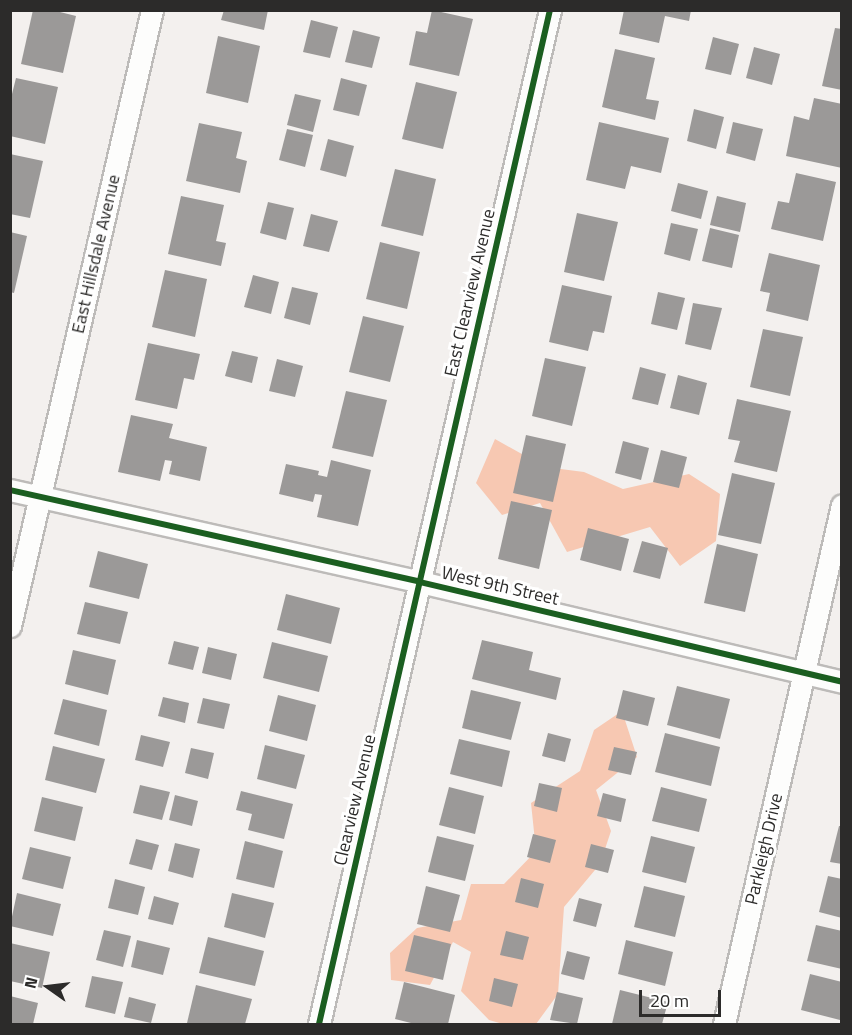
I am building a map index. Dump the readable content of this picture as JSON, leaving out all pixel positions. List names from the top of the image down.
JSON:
{
  "streets": {
    "street": [
      "East Hillsdale Avenue",
      "East Clearview Avenue",
      "West 9th Street",
      "Clearview Avenue",
      "Parkleigh Drive"
    ]
  },
  "crossings": [
    ["East Hillsdale Avenue", "West 9th Street"],
    ["East Clearview Avenue", "West 9th Street"],
    ["East Clearview Avenue", "Clearview Avenue"],
    ["West 9th Street", "Clearview Avenue"],
    ["West 9th Street", "Parkleigh Drive"]
  ],
  "scale_bar": "20 m",
  "north": "left"
}
